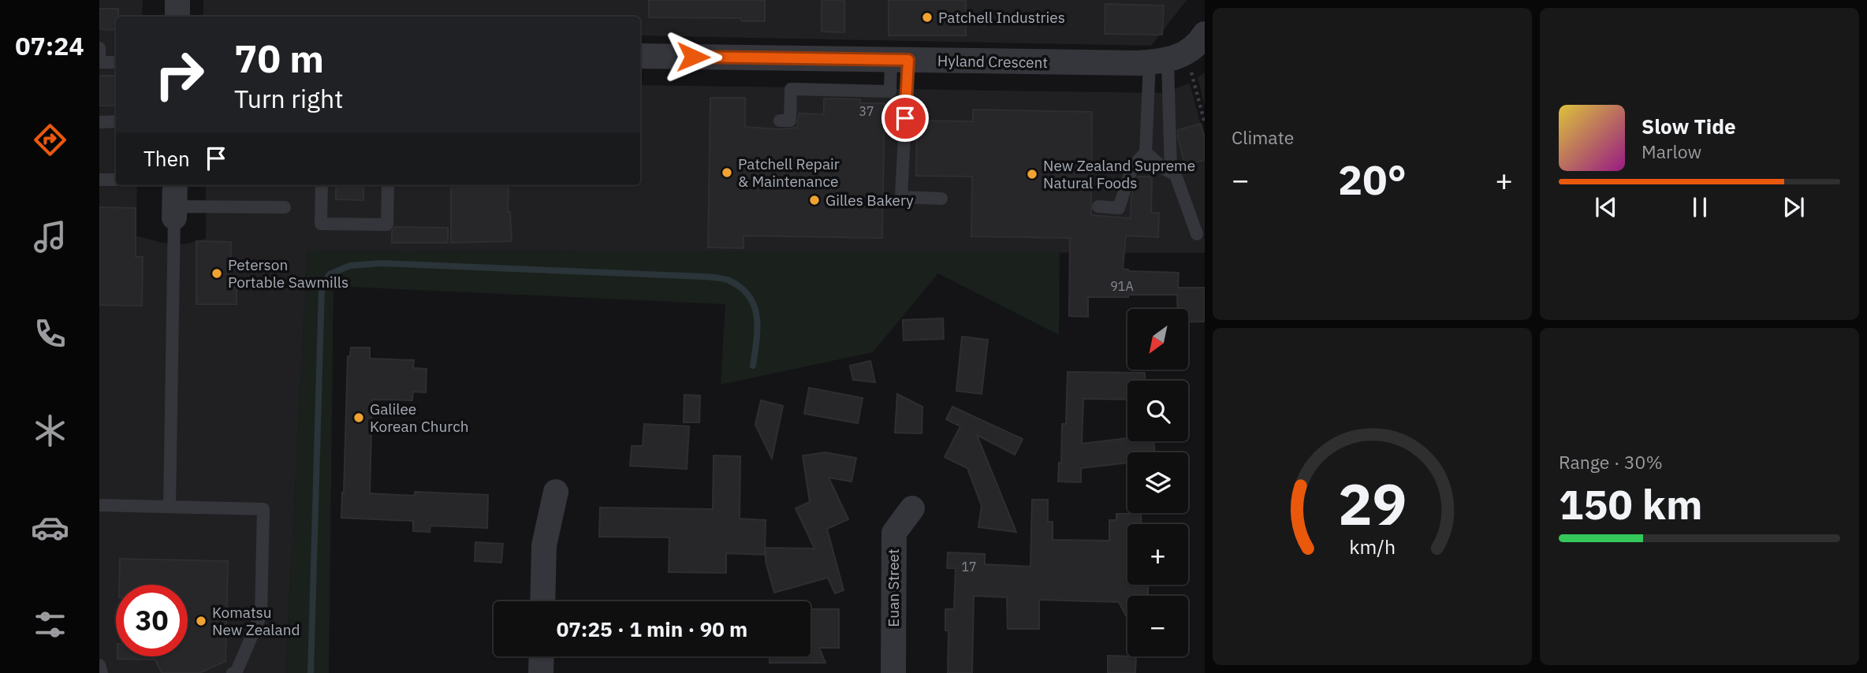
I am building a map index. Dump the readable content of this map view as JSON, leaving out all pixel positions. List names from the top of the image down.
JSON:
{
  "streets": {
    "street": ["Hyland Crescent", "Euan Street"]
  },
  "places": [
    "Patchell Industries",
    "Patchell Repair & Maintenance",
    "New Zealand Supreme Natural Foods",
    "Gilles Bakery",
    "Peterson Portable Sawmills",
    "Galilee Korean Church",
    "Komatsu New Zealand"
  ],
  "house_numbers": ["37", "91A", "17"],
  "north": "bottom left",
  "page": {
    "tabs": "07:24",
    "tile": [
      "Climate",
      ["Range · 30%", "150 km"]
    ],
    "turn": ["70 m", "Turn right"],
    "song": ["Slow Tide", "Marlow"],
    "then": "Then",
    "heat": ["−", "20°", "+"],
    "map_buttons": ["+", "−"],
    "limit": "30",
    "trip": "07:25 · 1 min · 90 m",
    "gauge": ["29", "km/h"]
  }
}
